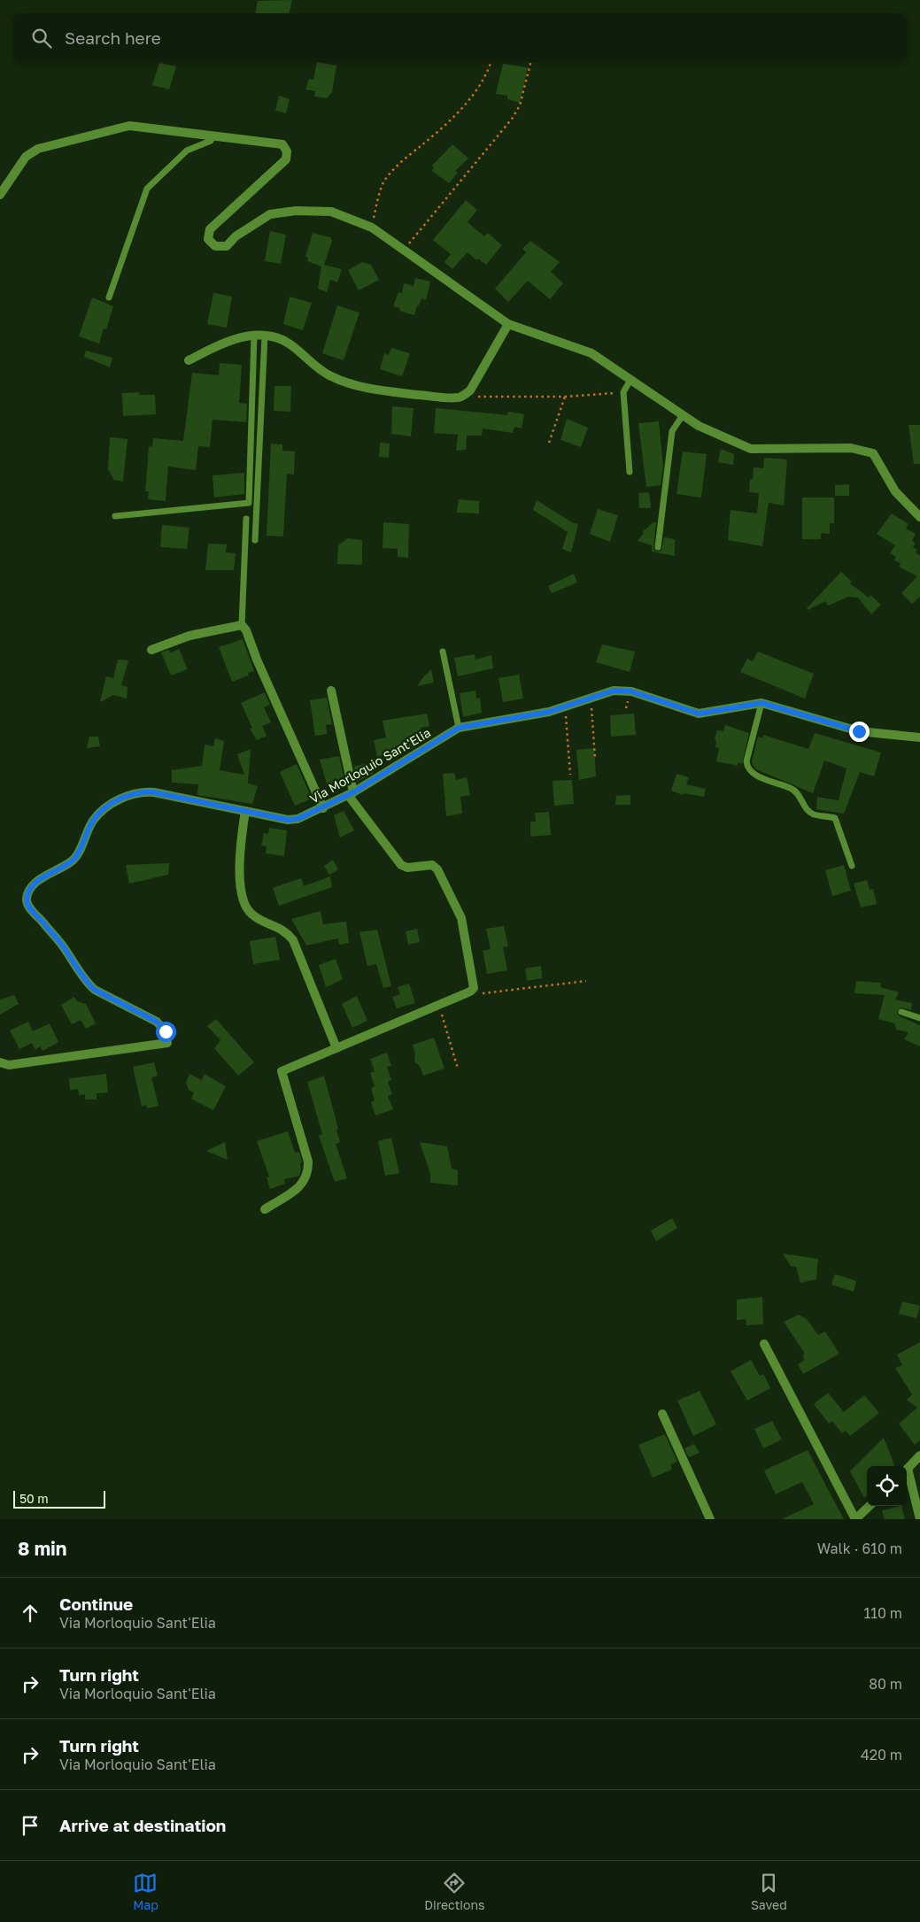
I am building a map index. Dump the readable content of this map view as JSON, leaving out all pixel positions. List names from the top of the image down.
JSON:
{
  "streets": {
    "street": ["Via Morloquio Sant'Elia"]
  },
  "scale_bar": "50 m",
  "page": {
    "search": "Search here",
    "scale": "50 m",
    "heading": ["8 min", "Walk · 610 m"],
    "list": [
      ["Continue", "Via Morloquio Sant'Elia", "110 m"],
      ["Turn right", "Via Morloquio Sant'Elia", "80 m"],
      ["Turn right", "Via Morloquio Sant'Elia", "420 m"],
      "Arrive at destination"
    ],
    "nav": ["Map", "Directions", "Saved"]
  }
}
